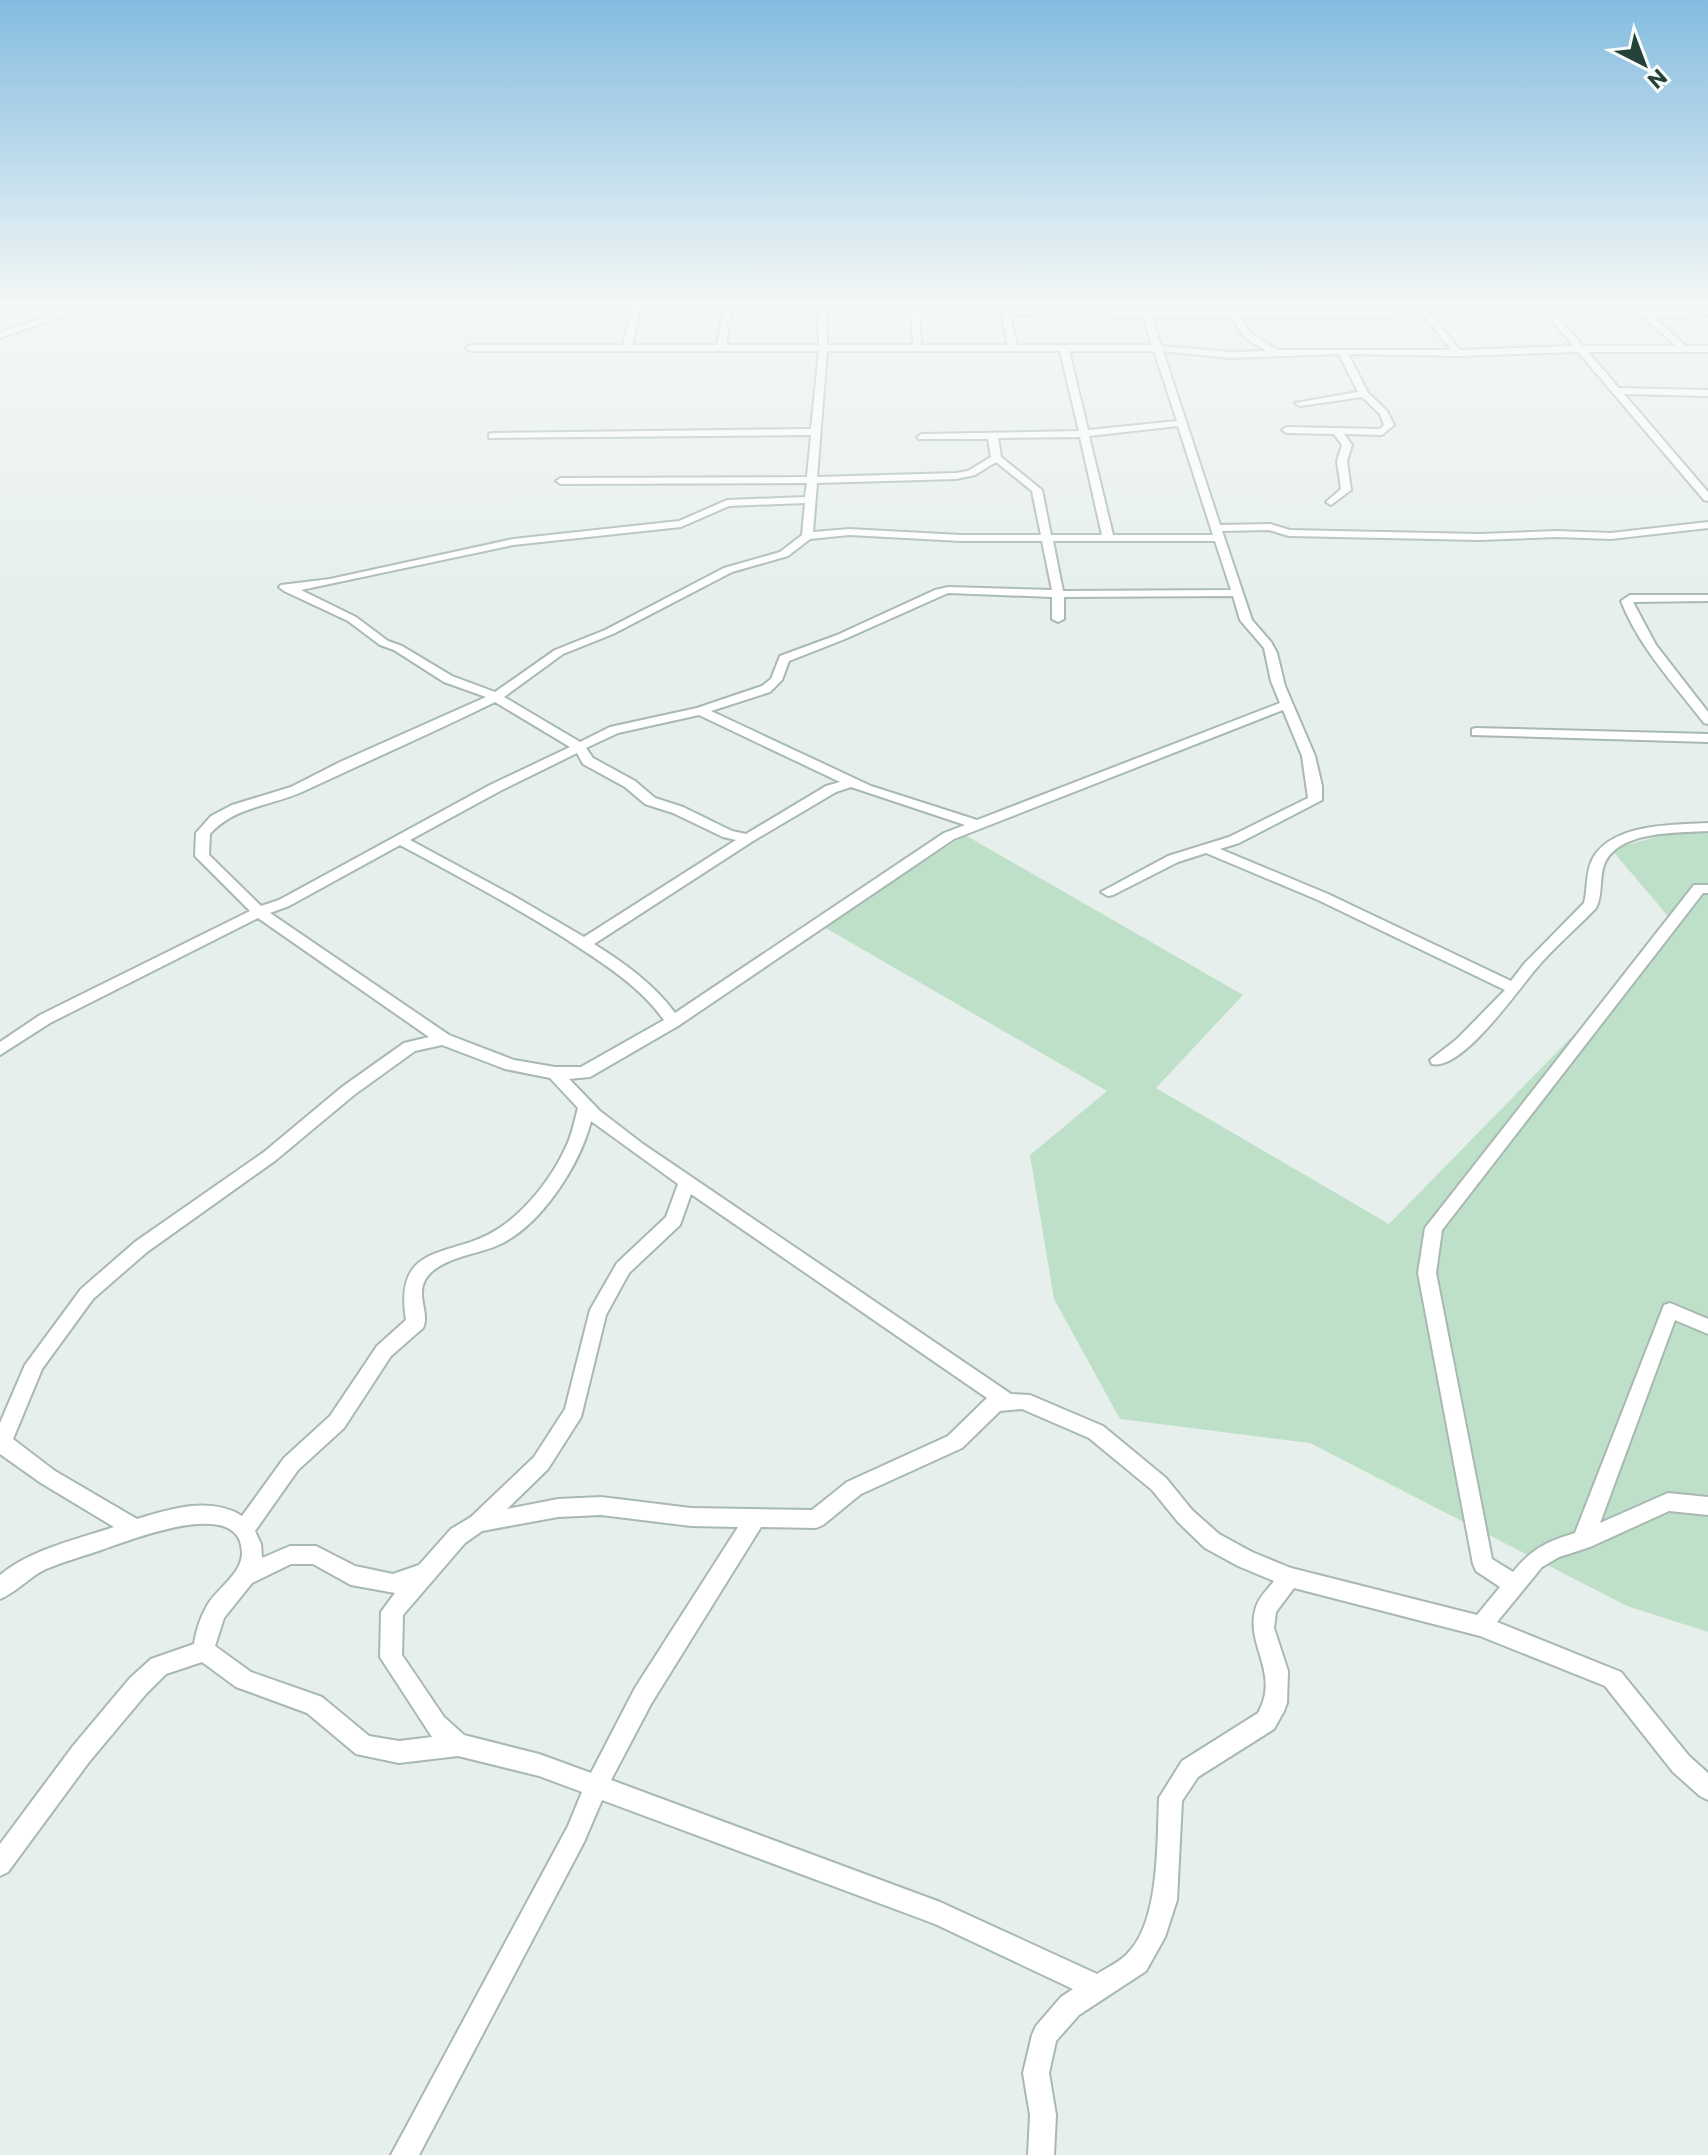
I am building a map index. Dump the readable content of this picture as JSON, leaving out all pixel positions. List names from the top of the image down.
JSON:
{
  "north": "bottom right"
}
